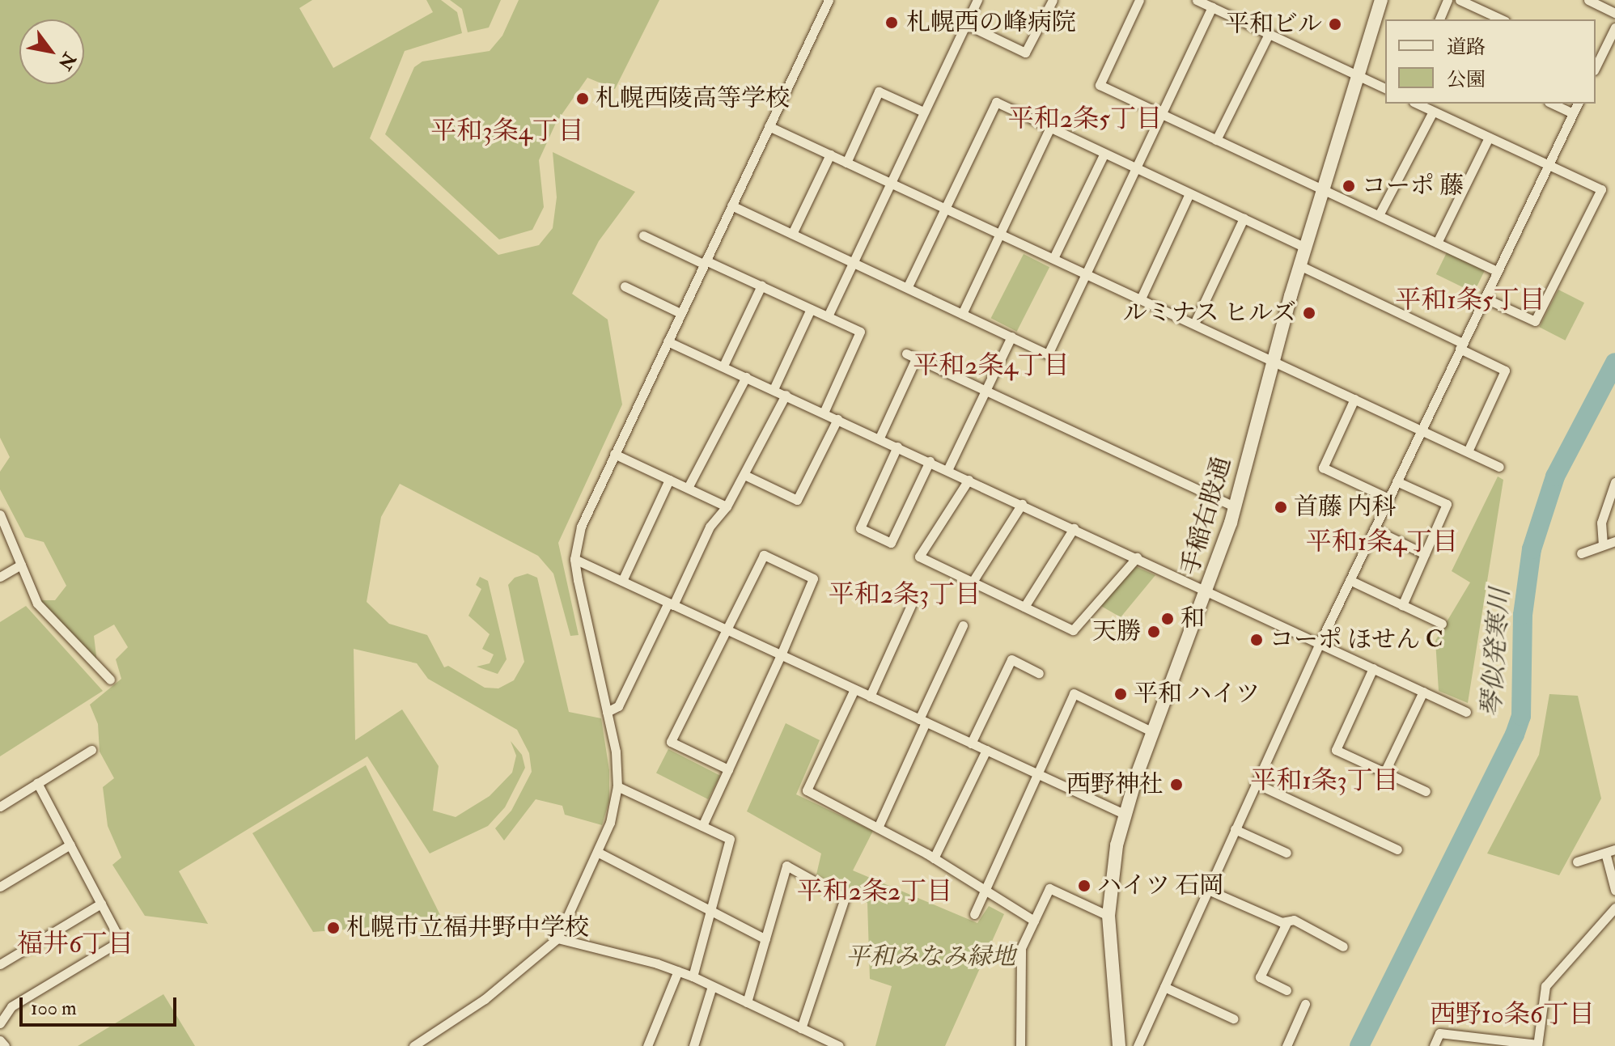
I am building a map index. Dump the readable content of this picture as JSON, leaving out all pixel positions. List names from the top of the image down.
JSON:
{
  "streets": {
    "street": ["手稲右股通"]
  },
  "districts": [
    "平和2条5丁目",
    "平和3条4丁目",
    "平和1条5丁目",
    "平和2条4丁目",
    "平和1条4丁目",
    "平和2条3丁目",
    "平和1条3丁目",
    "平和2条2丁目",
    "福井6丁目",
    "西野10条6丁目"
  ],
  "water": ["琴似発寒川"],
  "parks": ["平和みなみ緑地"],
  "places": [
    "札幌西の峰病院",
    "平和ビル",
    "札幌西陵高等学校",
    "コーポ 藤",
    "ルミナス ヒルズ",
    "首藤 内科",
    "和",
    "天勝",
    "コーポ ほせん C",
    "平和 ハイツ",
    "西野神社",
    "ハイツ 石岡",
    "札幌市立福井野中学校"
  ],
  "legend": ["道路", "公園"],
  "scale_bar": "100 m",
  "north": "bottom right"
}
